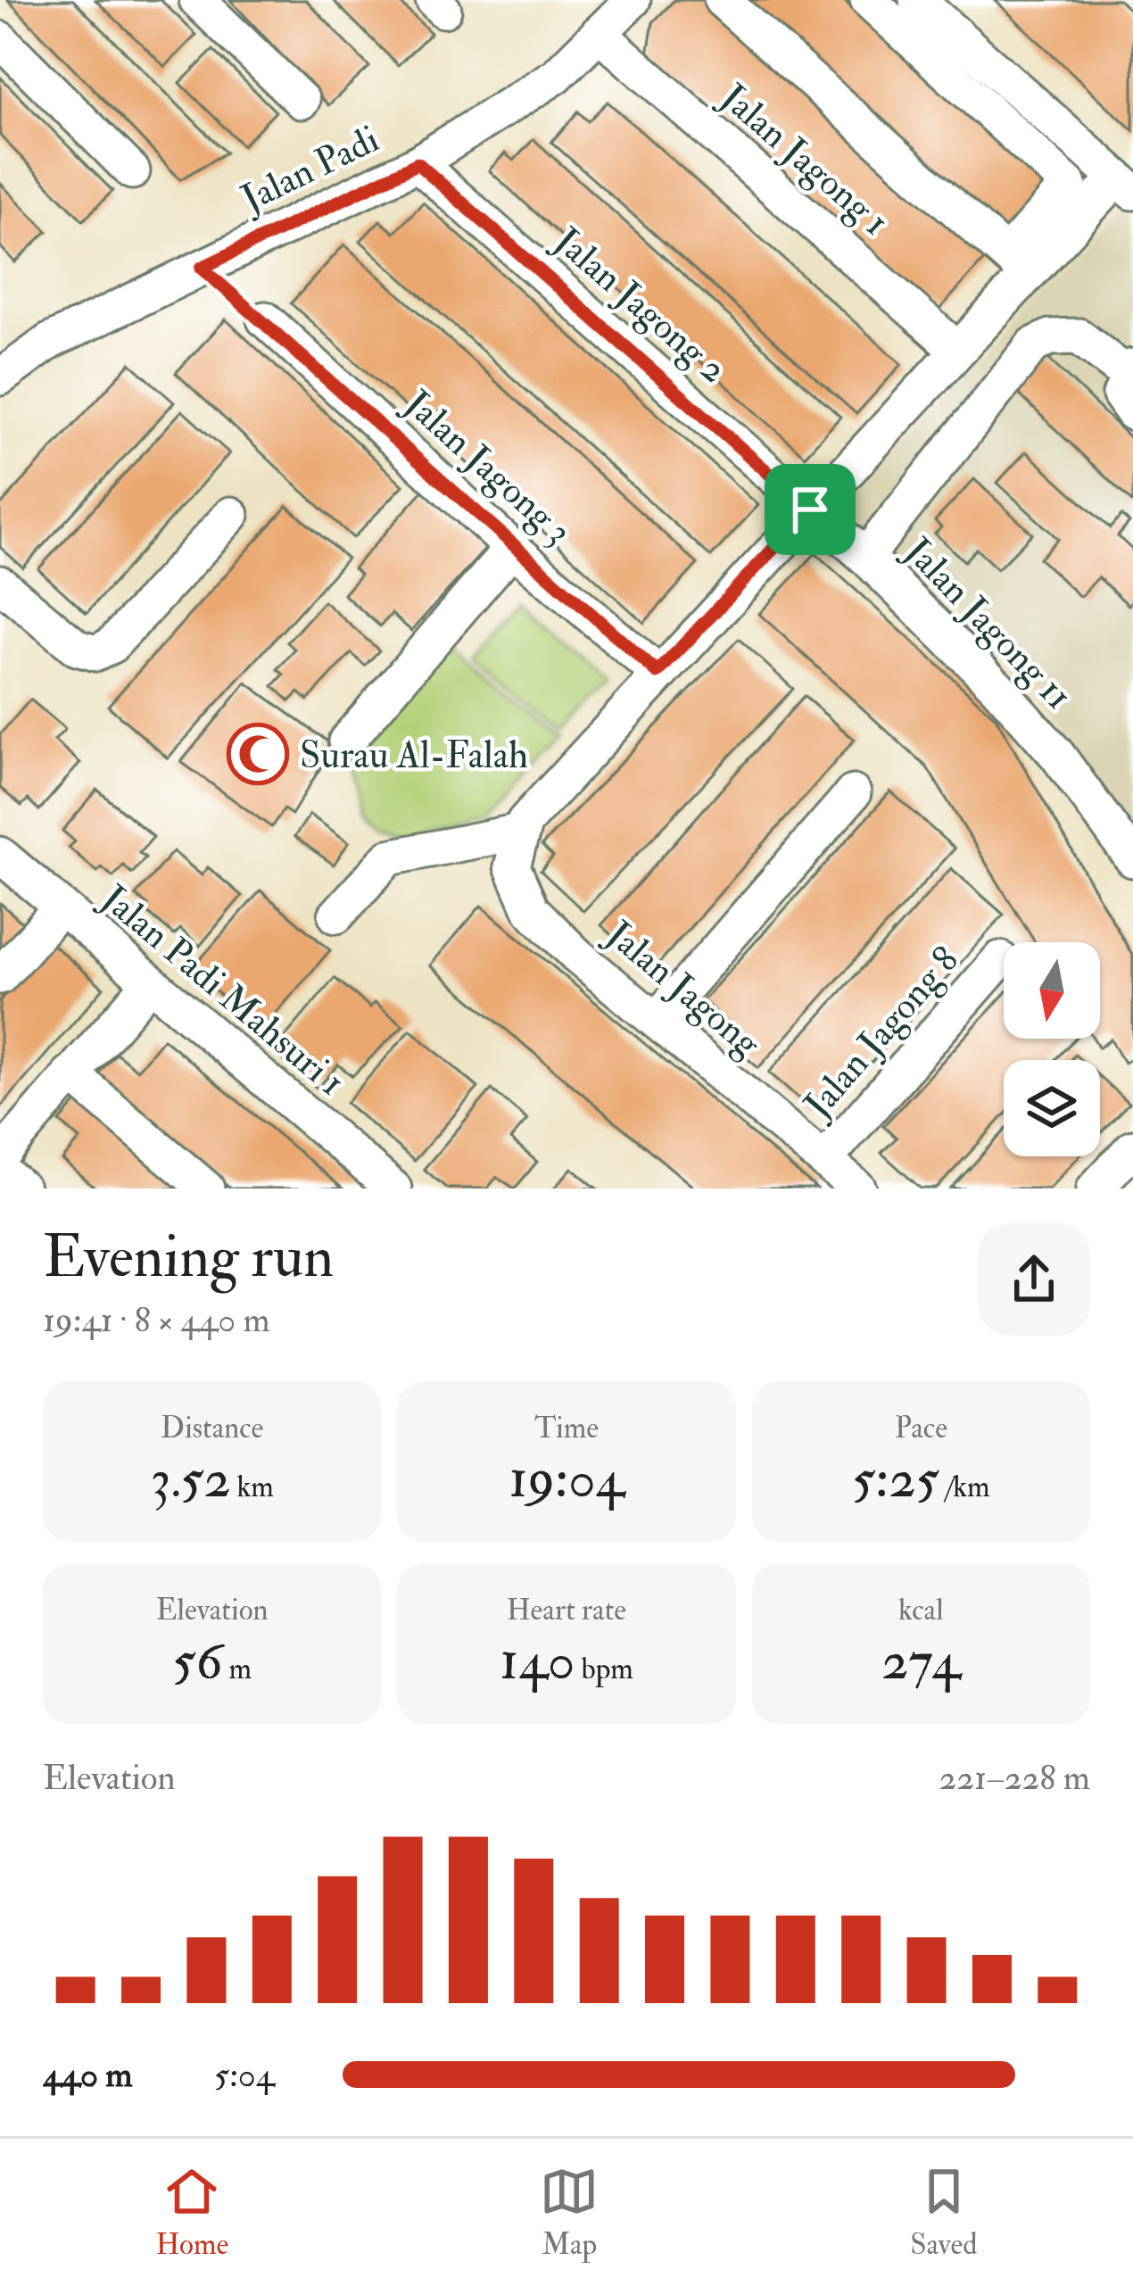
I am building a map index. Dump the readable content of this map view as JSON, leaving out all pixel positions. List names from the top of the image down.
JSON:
{
  "streets": {
    "street": [
      "Jalan Jagong 1",
      "Jalan Padi",
      "Jalan Jagong 2",
      "Jalan Jagong 3",
      "Jalan Jagong 11",
      "Jalan Jagong",
      "Jalan Padi Mahsuri 1",
      "Jalan Jagong 8"
    ]
  },
  "crossings": [
    ["Jalan Jagong 1", "Jalan Padi"],
    ["Jalan Padi", "Jalan Jagong 2"],
    ["Jalan Jagong 2", "Jalan Jagong 11"],
    ["Jalan Jagong", "Jalan Jagong 8"]
  ],
  "places": {
    "mosque": ["Surau Al-Falah"]
  },
  "north": "bottom",
  "page": {
    "heading": ["Evening run", "19:41 · 8 × 440 m"],
    "stats": [
      ["Distance", "3.52 km"],
      ["Time", "19:04"],
      ["Pace", "5:25 /km"],
      ["Elevation", "56 m"],
      ["Heart rate", "140 bpm"],
      ["kcal", "274"]
    ],
    "chart": ["Elevation", "221–228 m"],
    "list": [
      {
        "name": "440 m",
        "note": "5:04"
      }
    ],
    "tabs": ["Home", "Map", "Saved"]
  }
}
